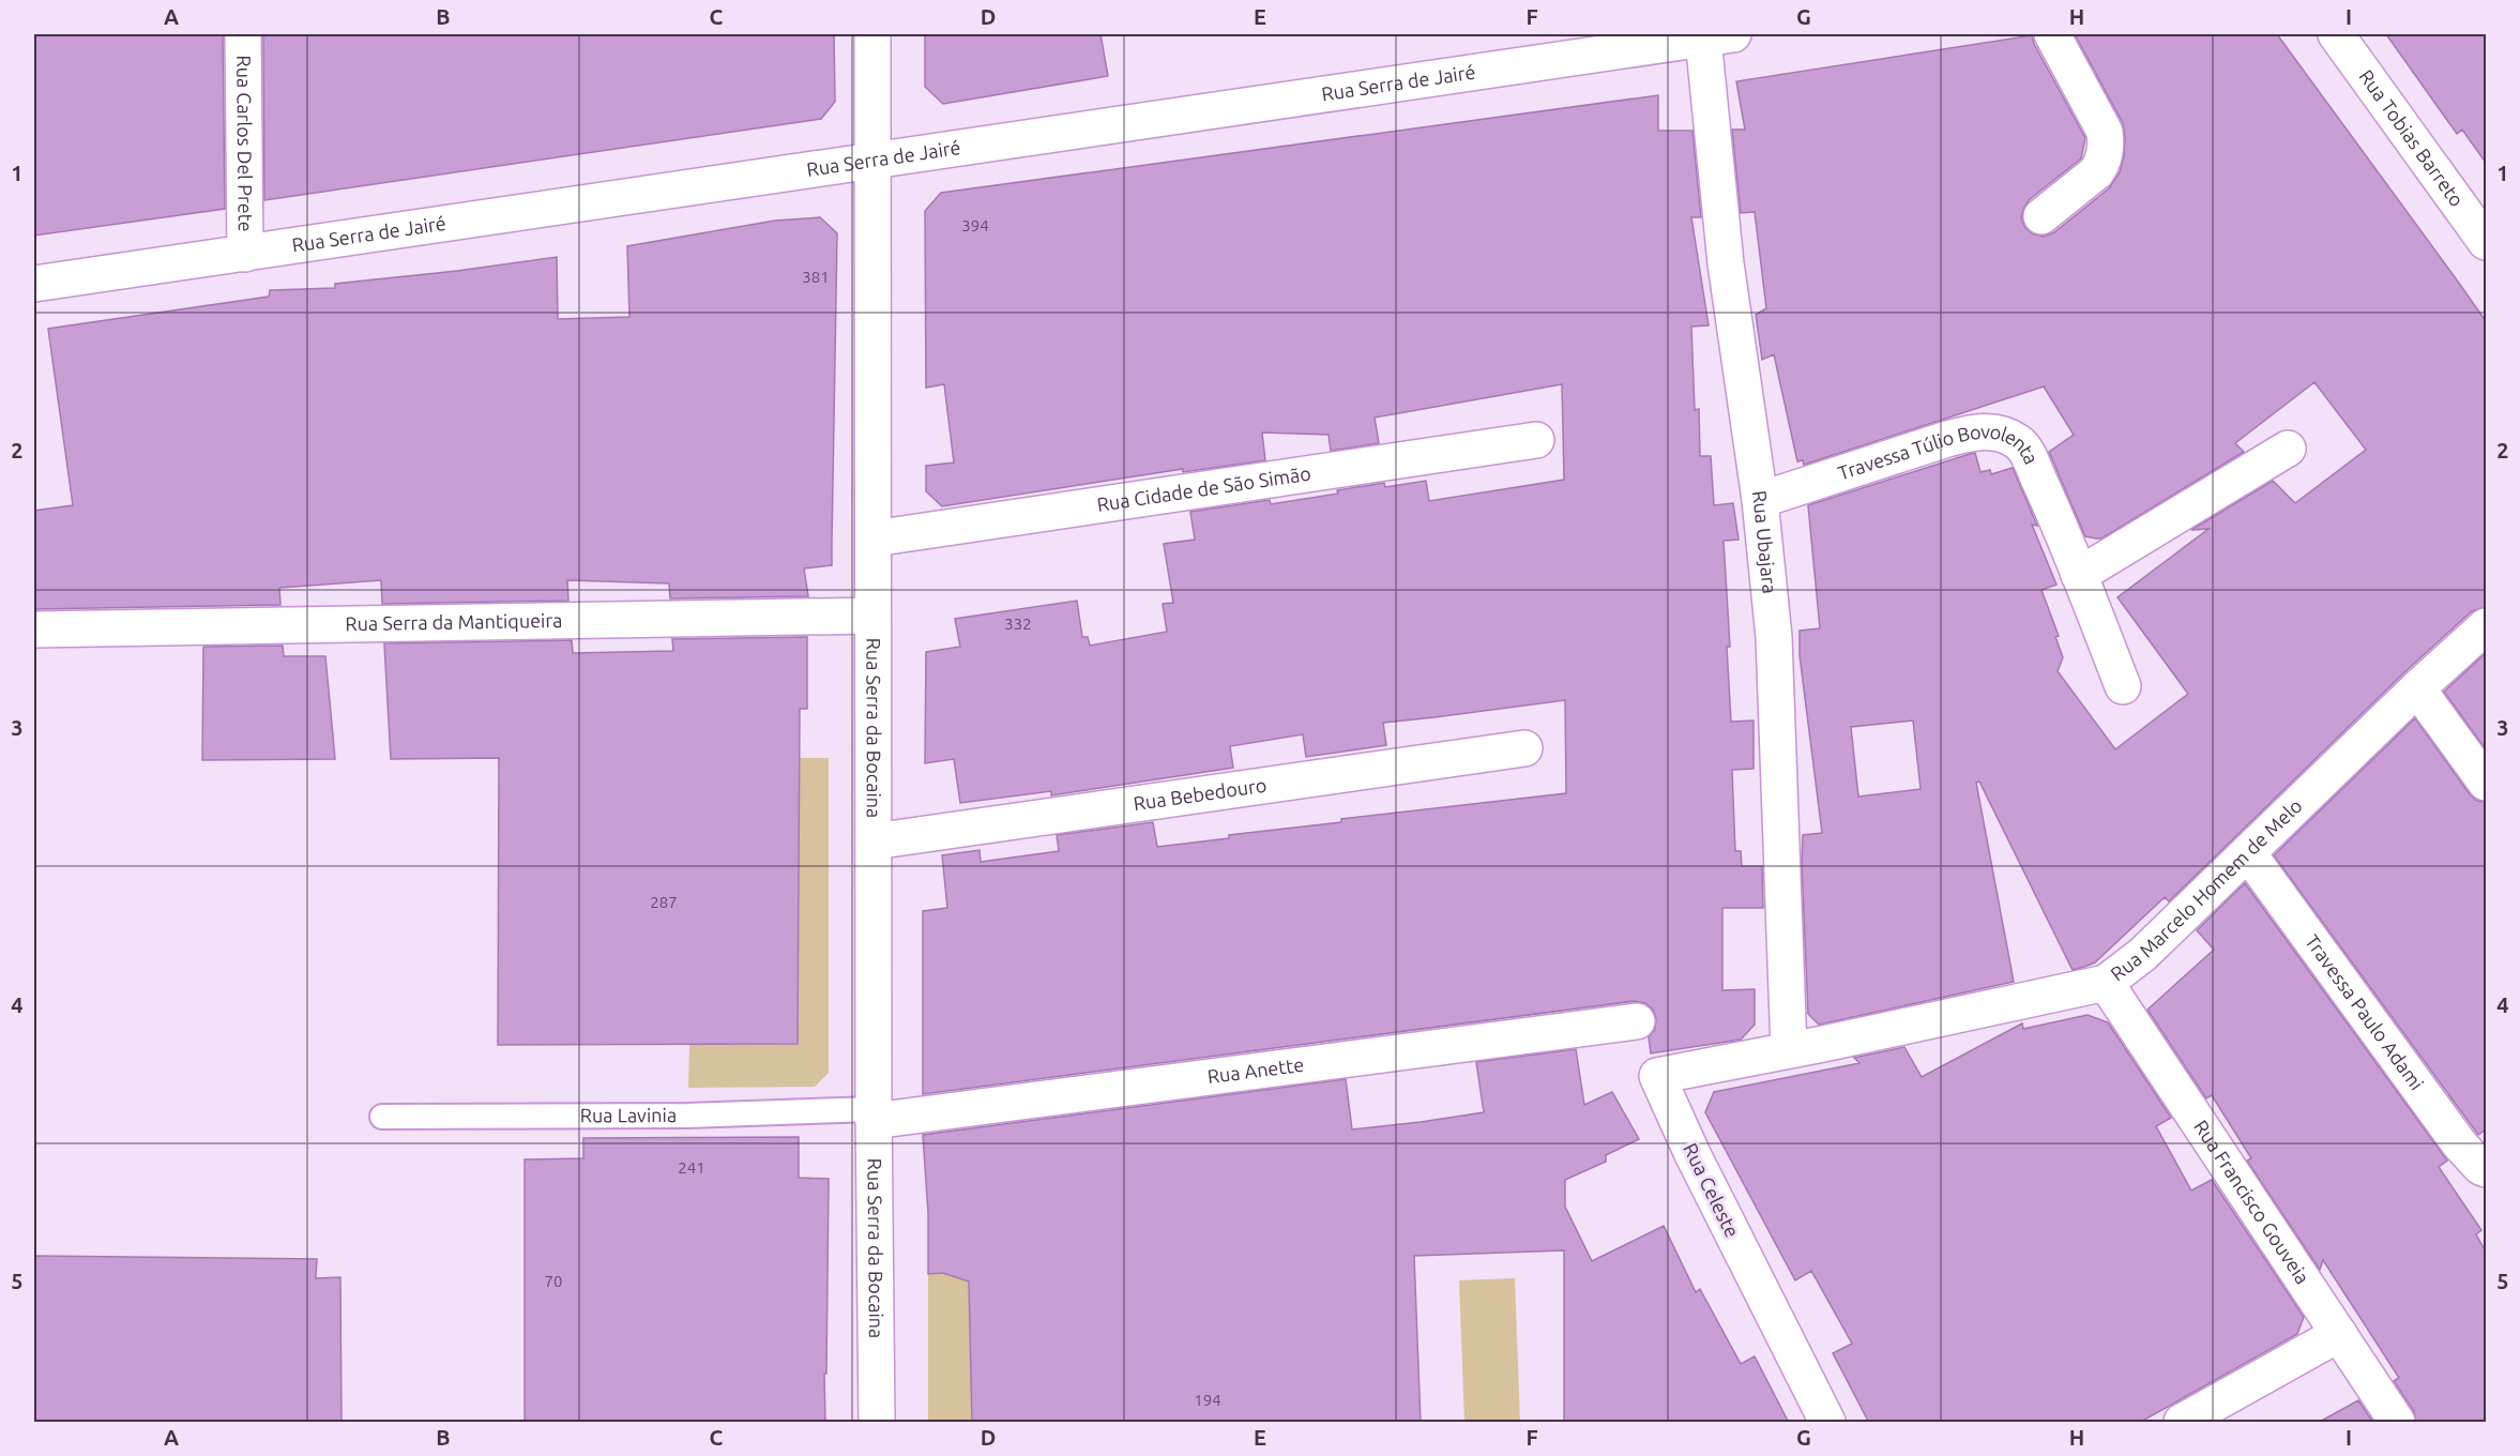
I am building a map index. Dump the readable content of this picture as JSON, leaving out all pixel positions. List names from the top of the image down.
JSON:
{
  "streets": {
    "street": [
      "Rua Serra de Jairé",
      "Rua Tobias Barreto",
      "Rua Carlos Del Prete",
      "Travessa Túlio Bovolenta",
      "Rua Cidade de São Simão",
      "Rua Ubajara",
      "Rua Serra da Mantiqueira",
      "Rua Serra da Bocaina",
      "Rua Bebedouro",
      "Rua Marcelo Homem de Melo",
      "Travessa Paulo Adami",
      "Rua Anette",
      "Rua Celeste",
      "Rua Francisco Gouveia"
    ],
    "lane": ["Rua Lavinia"]
  },
  "crossings": [
    ["Rua Serra de Jairé", "Rua Carlos Del Prete"],
    ["Rua Serra de Jairé", "Rua Ubajara"],
    ["Rua Serra de Jairé", "Rua Serra da Bocaina"],
    ["Travessa Túlio Bovolenta", "Rua Ubajara"],
    ["Rua Cidade de São Simão", "Rua Serra da Bocaina"],
    ["Rua Ubajara", "Rua Marcelo Homem de Melo"],
    ["Rua Ubajara", "Rua Celeste"],
    ["Rua Serra da Mantiqueira", "Rua Serra da Bocaina"],
    ["Rua Serra da Bocaina", "Rua Bebedouro"],
    ["Rua Serra da Bocaina", "Rua Anette"],
    ["Rua Serra da Bocaina", "Rua Lavinia"],
    ["Rua Marcelo Homem de Melo", "Travessa Paulo Adami"],
    ["Rua Marcelo Homem de Melo", "Rua Celeste"],
    ["Rua Marcelo Homem de Melo", "Rua Francisco Gouveia"],
    ["Rua Anette", "Rua Lavinia"]
  ],
  "house_numbers": [
    "394",
    "381",
    "332",
    "287",
    "241",
    "70",
    "194"
  ],
  "grid": {
    "columns": [
      "A",
      "B",
      "C",
      "D",
      "E",
      "F",
      "G",
      "H",
      "I"
    ],
    "rows": [
      "1",
      "2",
      "3",
      "4",
      "5"
    ]
  }
}
